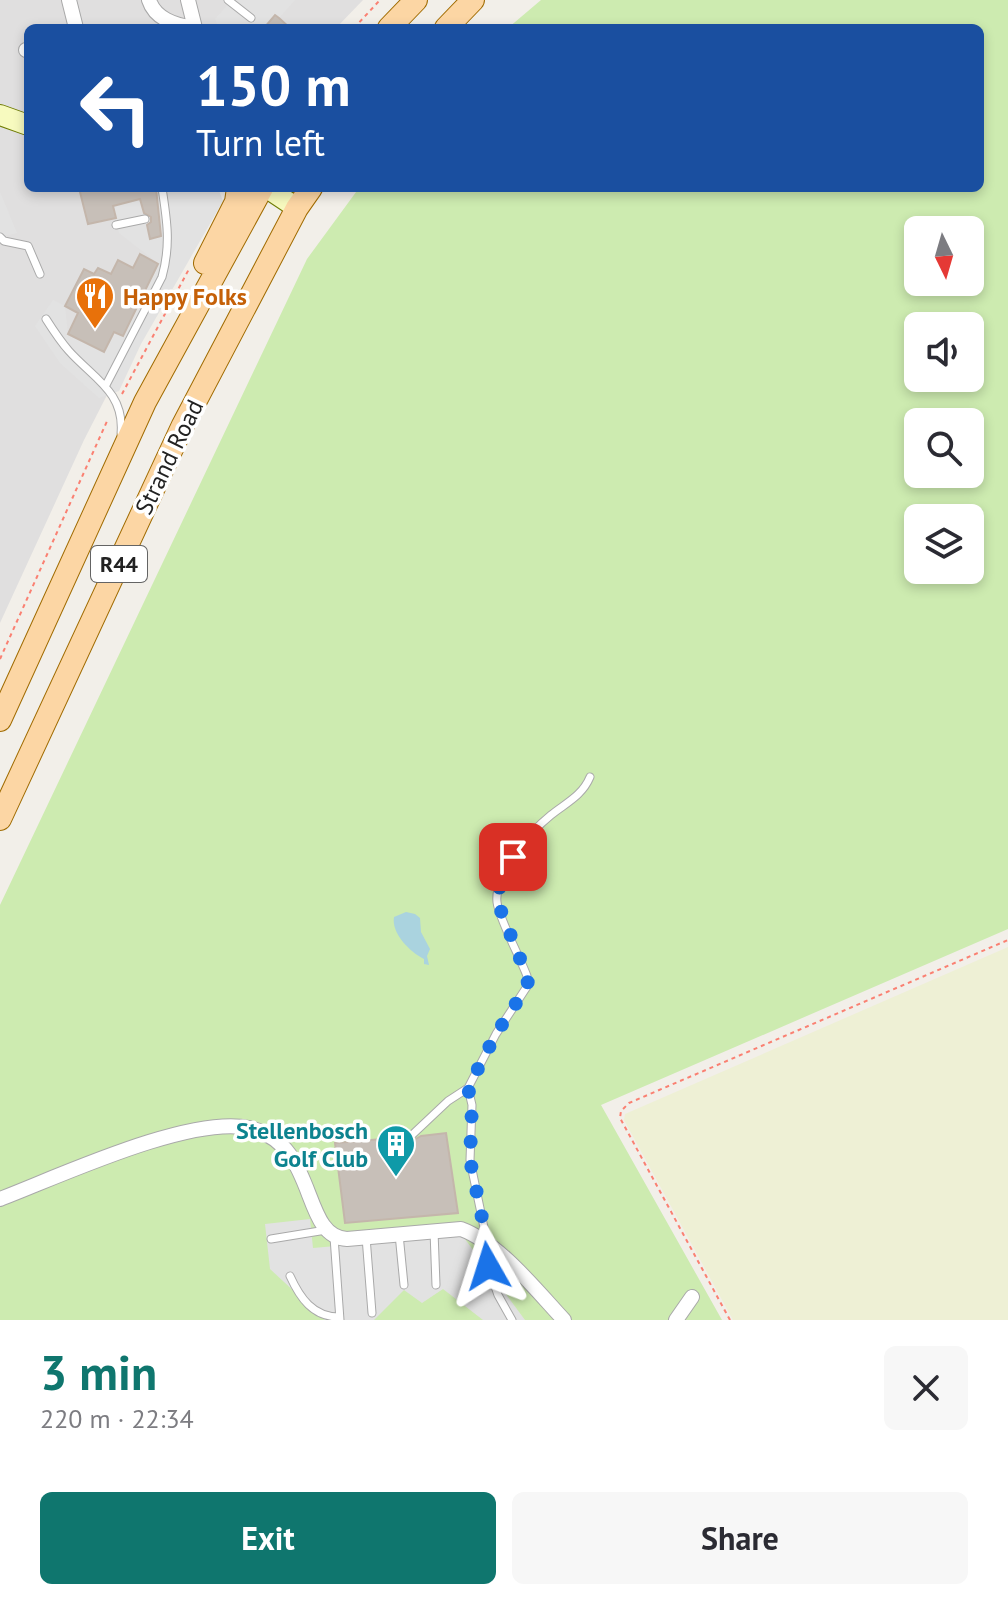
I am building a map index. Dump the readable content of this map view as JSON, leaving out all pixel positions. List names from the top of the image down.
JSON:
{
  "streets": {
    "main road": ["Strand Road", "R44"]
  },
  "places": {
    "restaurant": ["Happy Folks"],
    "building": ["Stellenbosch Golf Club"]
  },
  "north": "bottom",
  "page": {
    "turn": ["150 m", "Turn left"],
    "heading": ["3 min", "220 m · 22:34"],
    "buttons": ["Exit", "Share"]
  }
}
